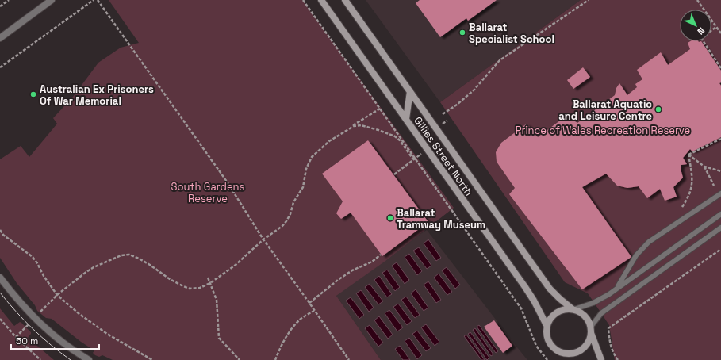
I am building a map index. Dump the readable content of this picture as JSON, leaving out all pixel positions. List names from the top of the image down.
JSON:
{
  "streets": {
    "main road": ["Gillies Street North"]
  },
  "parks": ["Prince of Wales Recreation Reserve", "South Gardens Reserve"],
  "places": [
    "Ballarat Specialist School",
    "Australian Ex Prisoners Of War Memorial",
    "Ballarat Aquatic and Leisure Centre",
    "Ballarat Tramway Museum"
  ],
  "scale_bar": "50 m",
  "north": "bottom right"
}
